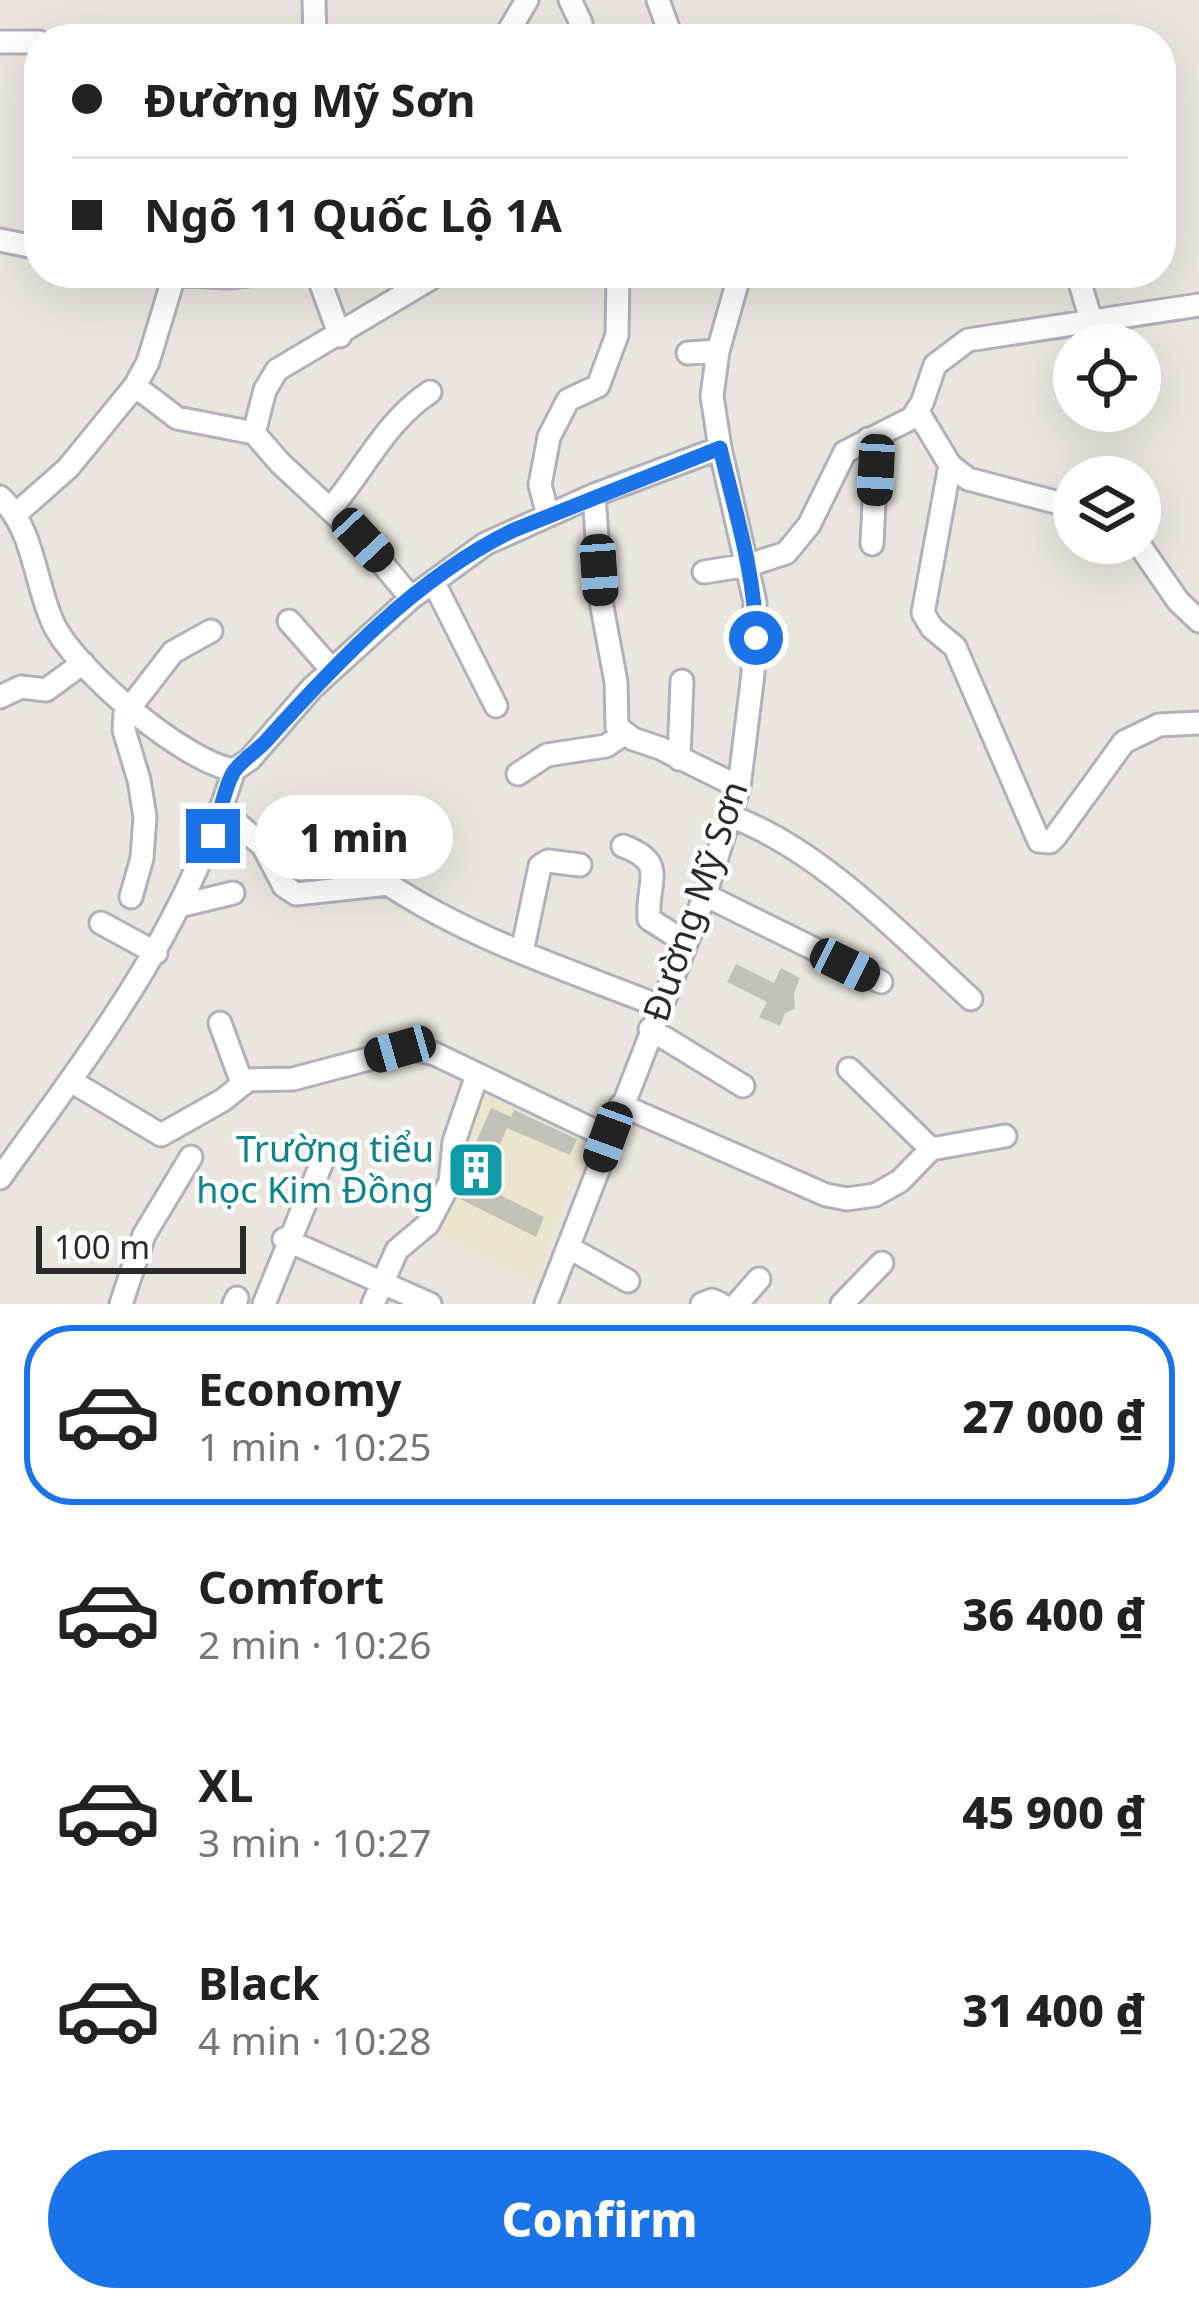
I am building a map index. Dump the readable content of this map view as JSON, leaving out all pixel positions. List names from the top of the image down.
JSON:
{
  "streets": {
    "street": ["Đường Mỹ Sơn"]
  },
  "places": {
    "building": ["Trường tiểu học Kim Đồng"]
  },
  "scale_bar": "100 m",
  "page": {
    "banner": ["Đường Mỹ Sơn", "Ngõ 11 Quốc Lộ 1A"],
    "bubble": "1 min",
    "scale": "100 m",
    "list": [
      {
        "name": "Economy",
        "note": "1 min · 10:25",
        "value": "27 000 ₫"
      },
      {
        "name": "Comfort",
        "note": "2 min · 10:26",
        "value": "36 400 ₫"
      },
      {
        "name": "XL",
        "note": "3 min · 10:27",
        "value": "45 900 ₫"
      },
      {
        "name": "Black",
        "note": "4 min · 10:28",
        "value": "31 400 ₫"
      }
    ],
    "buttons": "Confirm"
  }
}
